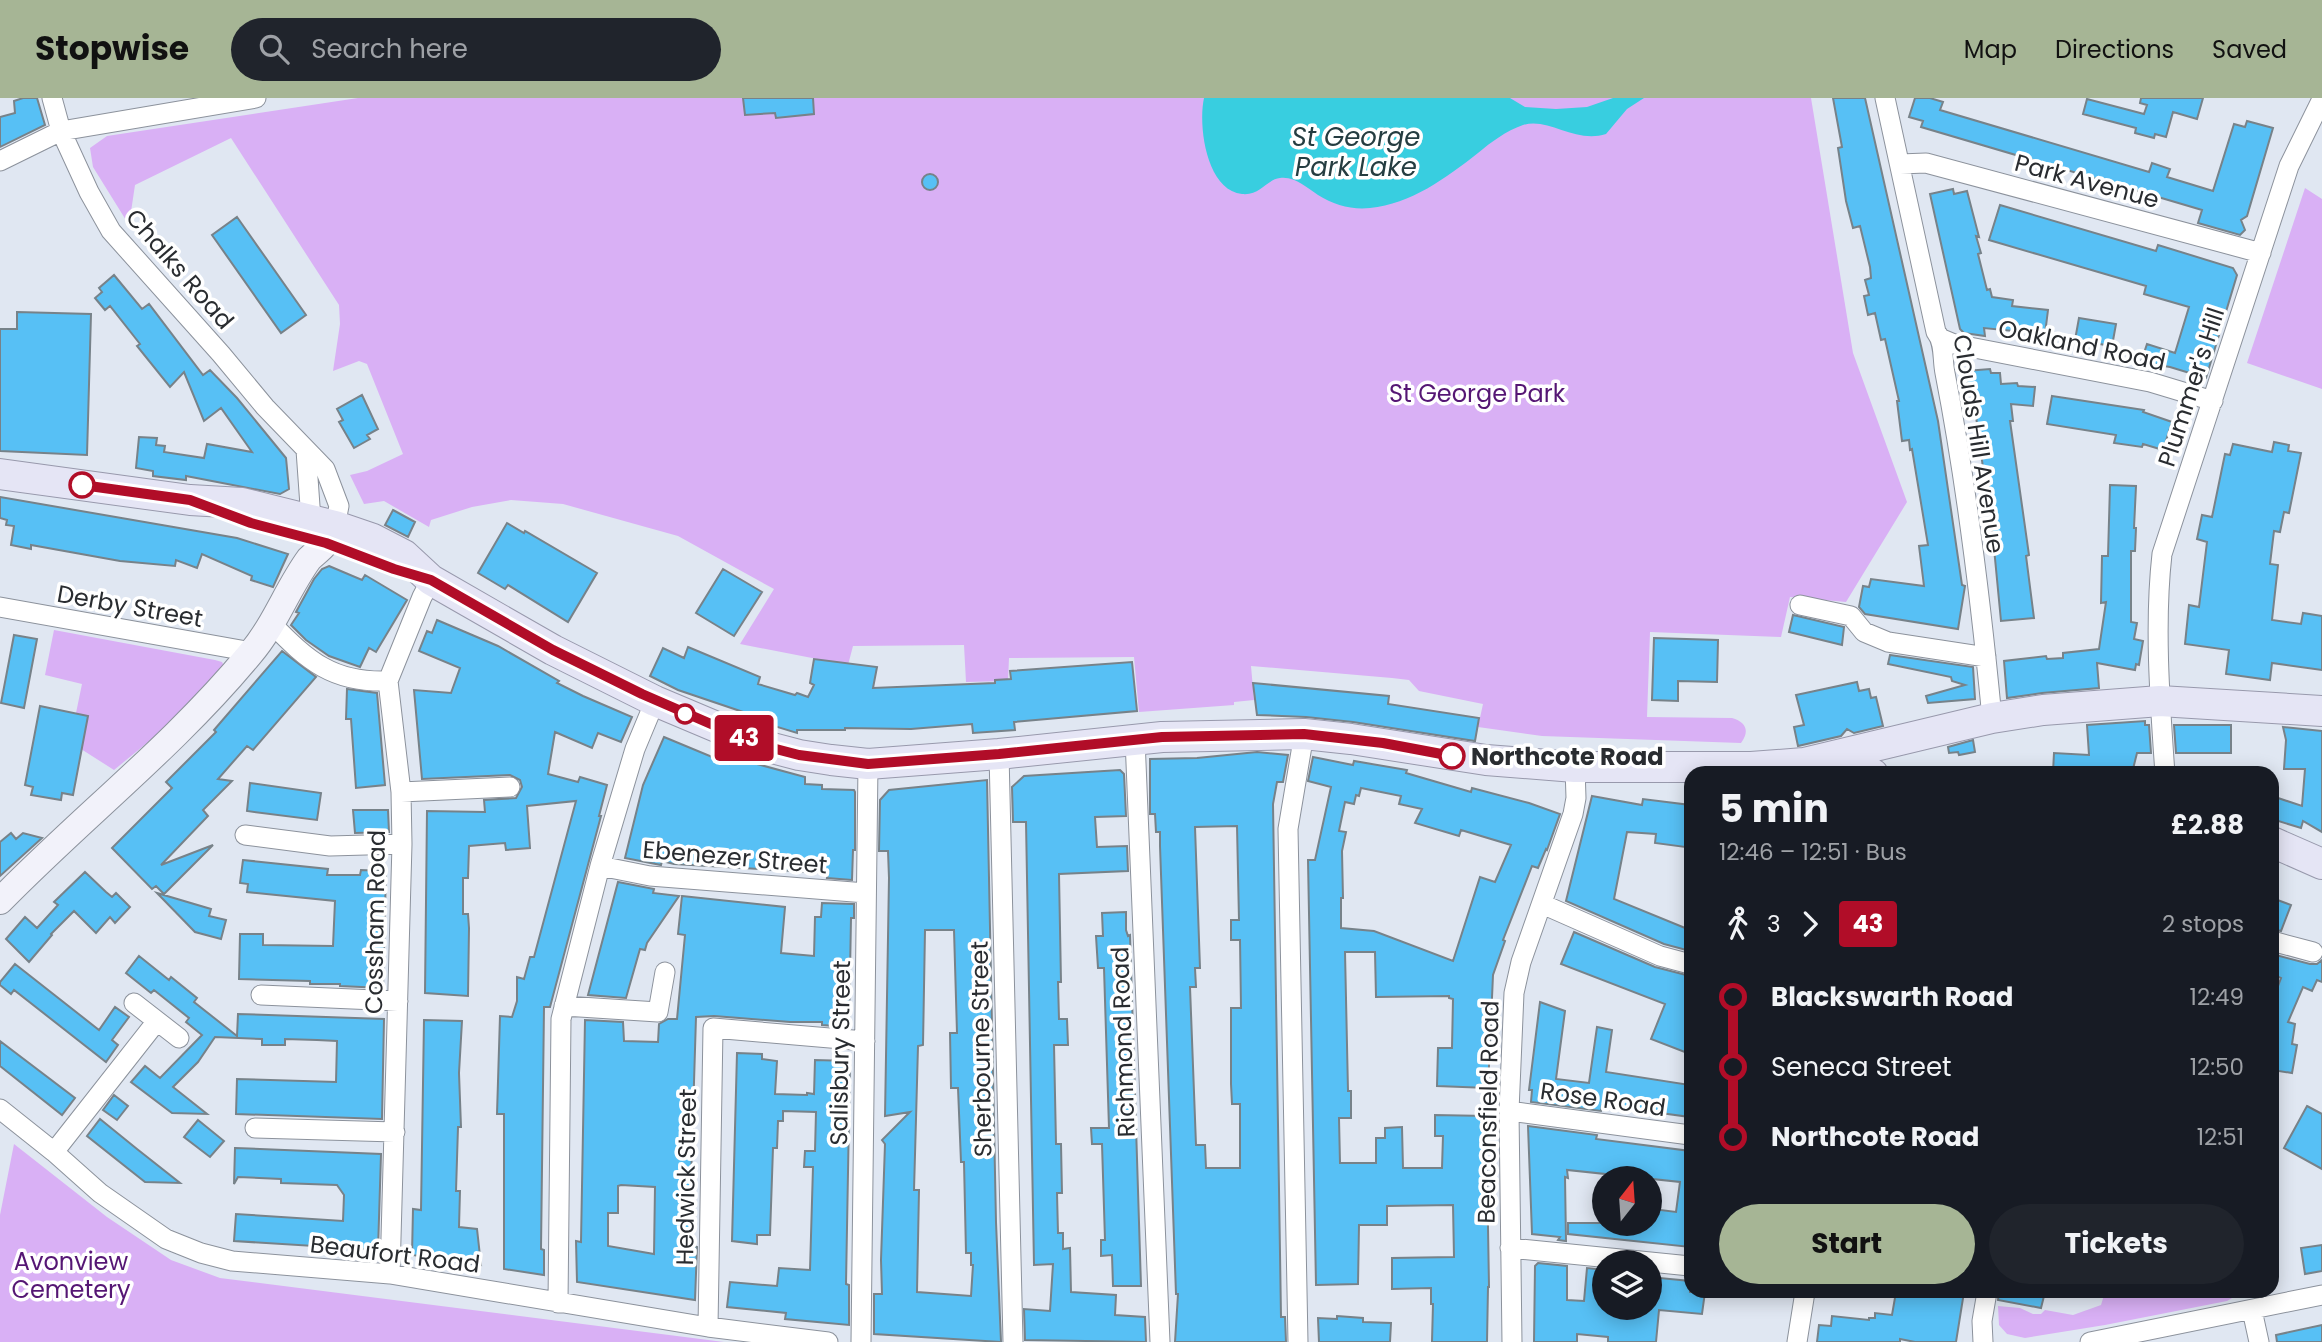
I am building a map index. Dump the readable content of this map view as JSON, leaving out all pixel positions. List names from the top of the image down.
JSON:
{
  "streets": {
    "street": [
      "Park Avenue",
      "Chalks Road",
      "Oakland Road",
      "Plummer's Hill",
      "Clouds Hill Avenue",
      "Derby Street",
      "Ebenezer Street",
      "Cossham Road",
      "Richmond Road",
      "Sherbourne Street",
      "Salisbury Street",
      "Rose Road",
      "Beaconsfield Road",
      "Hedwick Street",
      "Beaufort Road"
    ]
  },
  "crossings": [
    ["Park Avenue", "Plummer's Hill"],
    ["Park Avenue", "Clouds Hill Avenue"],
    ["Chalks Road", "Cossham Road"],
    ["Oakland Road", "Plummer's Hill"],
    ["Oakland Road", "Clouds Hill Avenue"],
    ["Ebenezer Street", "Salisbury Street"],
    ["Cossham Road", "Beaufort Road"],
    ["Salisbury Street", "Hedwick Street"],
    ["Rose Road", "Beaconsfield Road"],
    ["Hedwick Street", "Beaufort Road"]
  ],
  "water": ["St George Park Lake"],
  "parks": ["St George Park", "Avonview Cemetery"],
  "places": ["Northcote Road"],
  "lines": ["bus line 43"],
  "north": "top",
  "page": {
    "header": "Stopwise",
    "search": "Search here",
    "nav": ["Map", "Directions", "Saved"],
    "on_map": "43",
    "heading": ["5 min", "12:46 – 12:51 · Bus", "£2.88"],
    "legs": ["3", "43", "2 stops"],
    "list": [
      {
        "name": "Blackswarth Road",
        "value": "12:49"
      },
      {
        "name": "Seneca Street",
        "value": "12:50"
      },
      {
        "name": "Northcote Road",
        "value": "12:51"
      }
    ],
    "buttons": ["Start", "Tickets"]
  }
}
